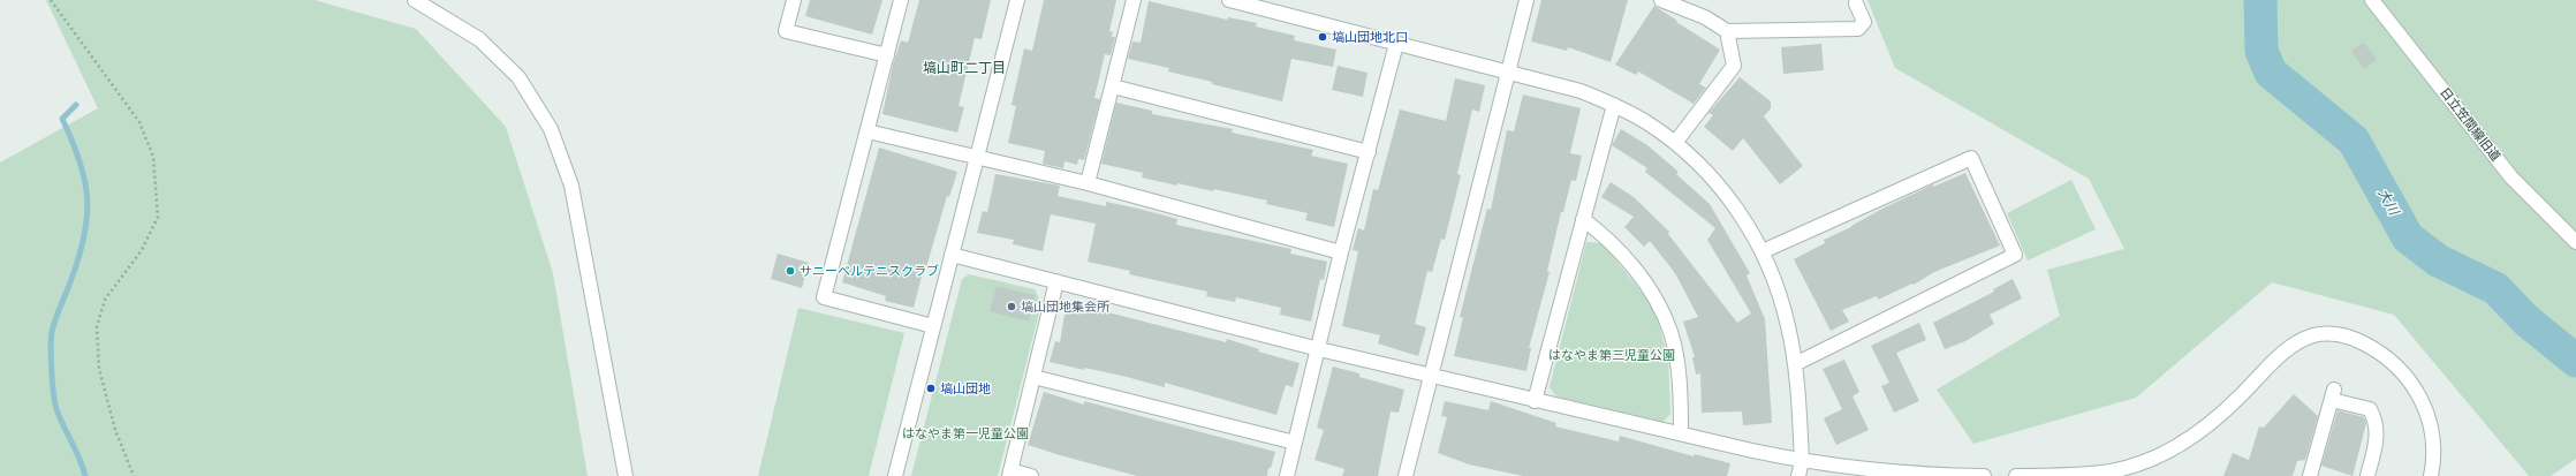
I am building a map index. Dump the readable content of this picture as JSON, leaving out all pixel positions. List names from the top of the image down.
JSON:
{
  "streets": {
    "street": ["日立笠間線旧道"]
  },
  "districts": ["塙山町二丁目"],
  "water": ["大川"],
  "parks": ["はなやま第三児童公園", "はなやま第一児童公園"],
  "places": [
    "塙山団地北口",
    "サニーベルテニスクラブ",
    "塙山団地集会所",
    "塙山団地"
  ]
}
